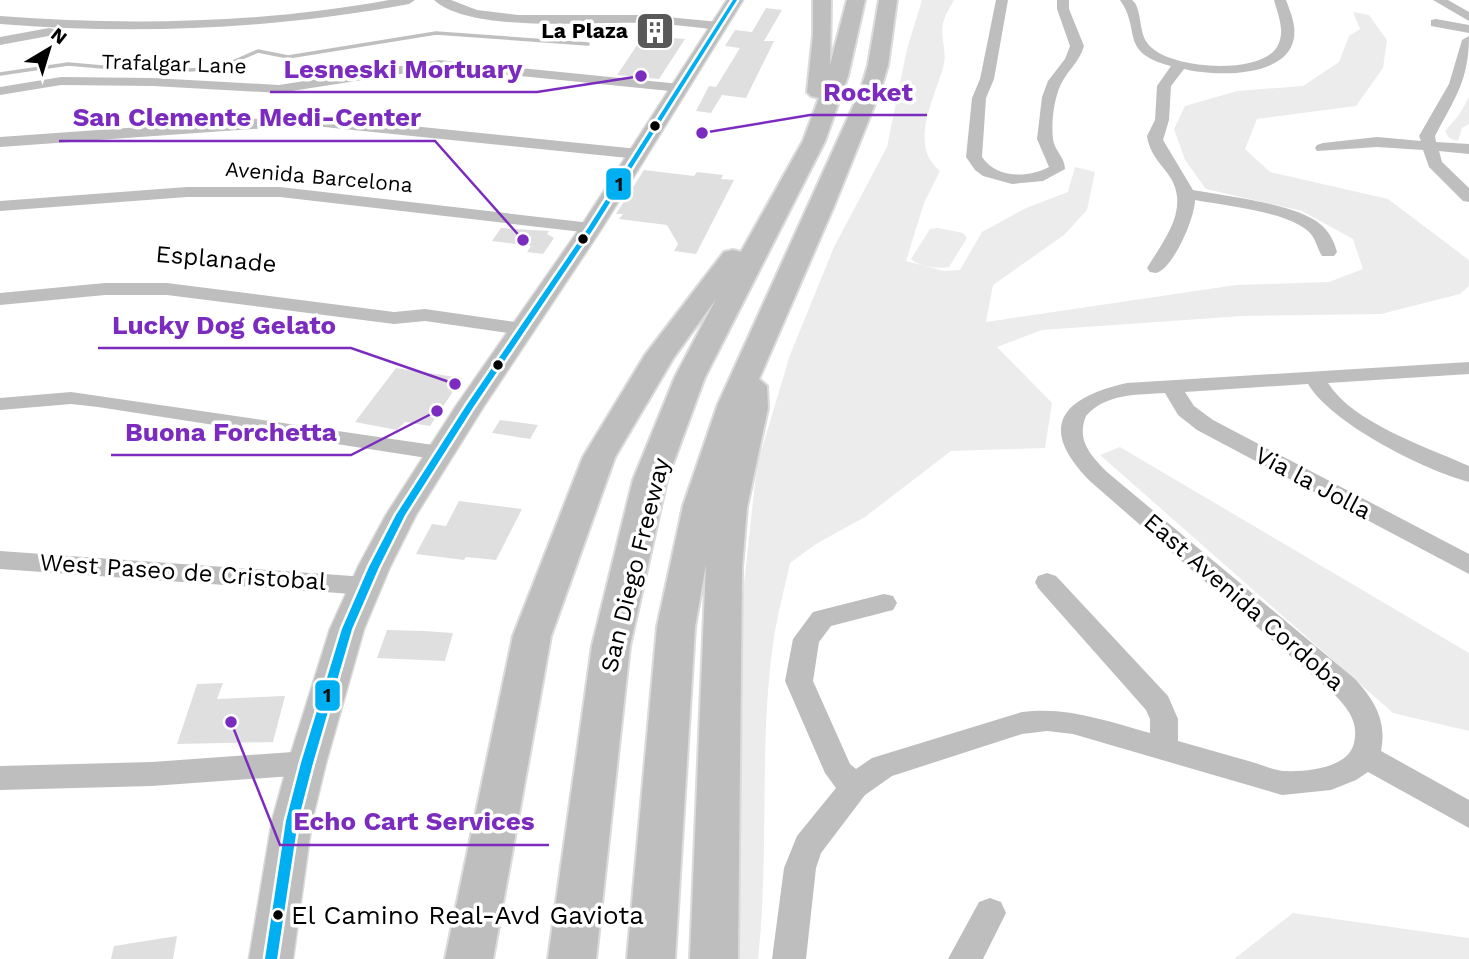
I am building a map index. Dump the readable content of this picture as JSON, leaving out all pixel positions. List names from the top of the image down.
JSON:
{
  "streets": {
    "highway": ["San Diego Freeway"],
    "street": [
      "Trafalgar Lane",
      "Avenida Barcelona",
      "Esplanade",
      "Via la Jolla",
      "West Paseo de Cristobal",
      "East Avenida Cordoba"
    ]
  },
  "crossings": [
    ["Via la Jolla", "East Avenida Cordoba"]
  ],
  "places": {
    "building": ["La Plaza"],
    "other": [
      "Lesneski Mortuary",
      "Rocket",
      "San Clemente Medi-Center",
      "Lucky Dog Gelato",
      "Buona Forchetta",
      "Echo Cart Services",
      "El Camino Real-Avd Gaviota"
    ]
  },
  "lines": ["transit line 1"],
  "north": "top right"
}
